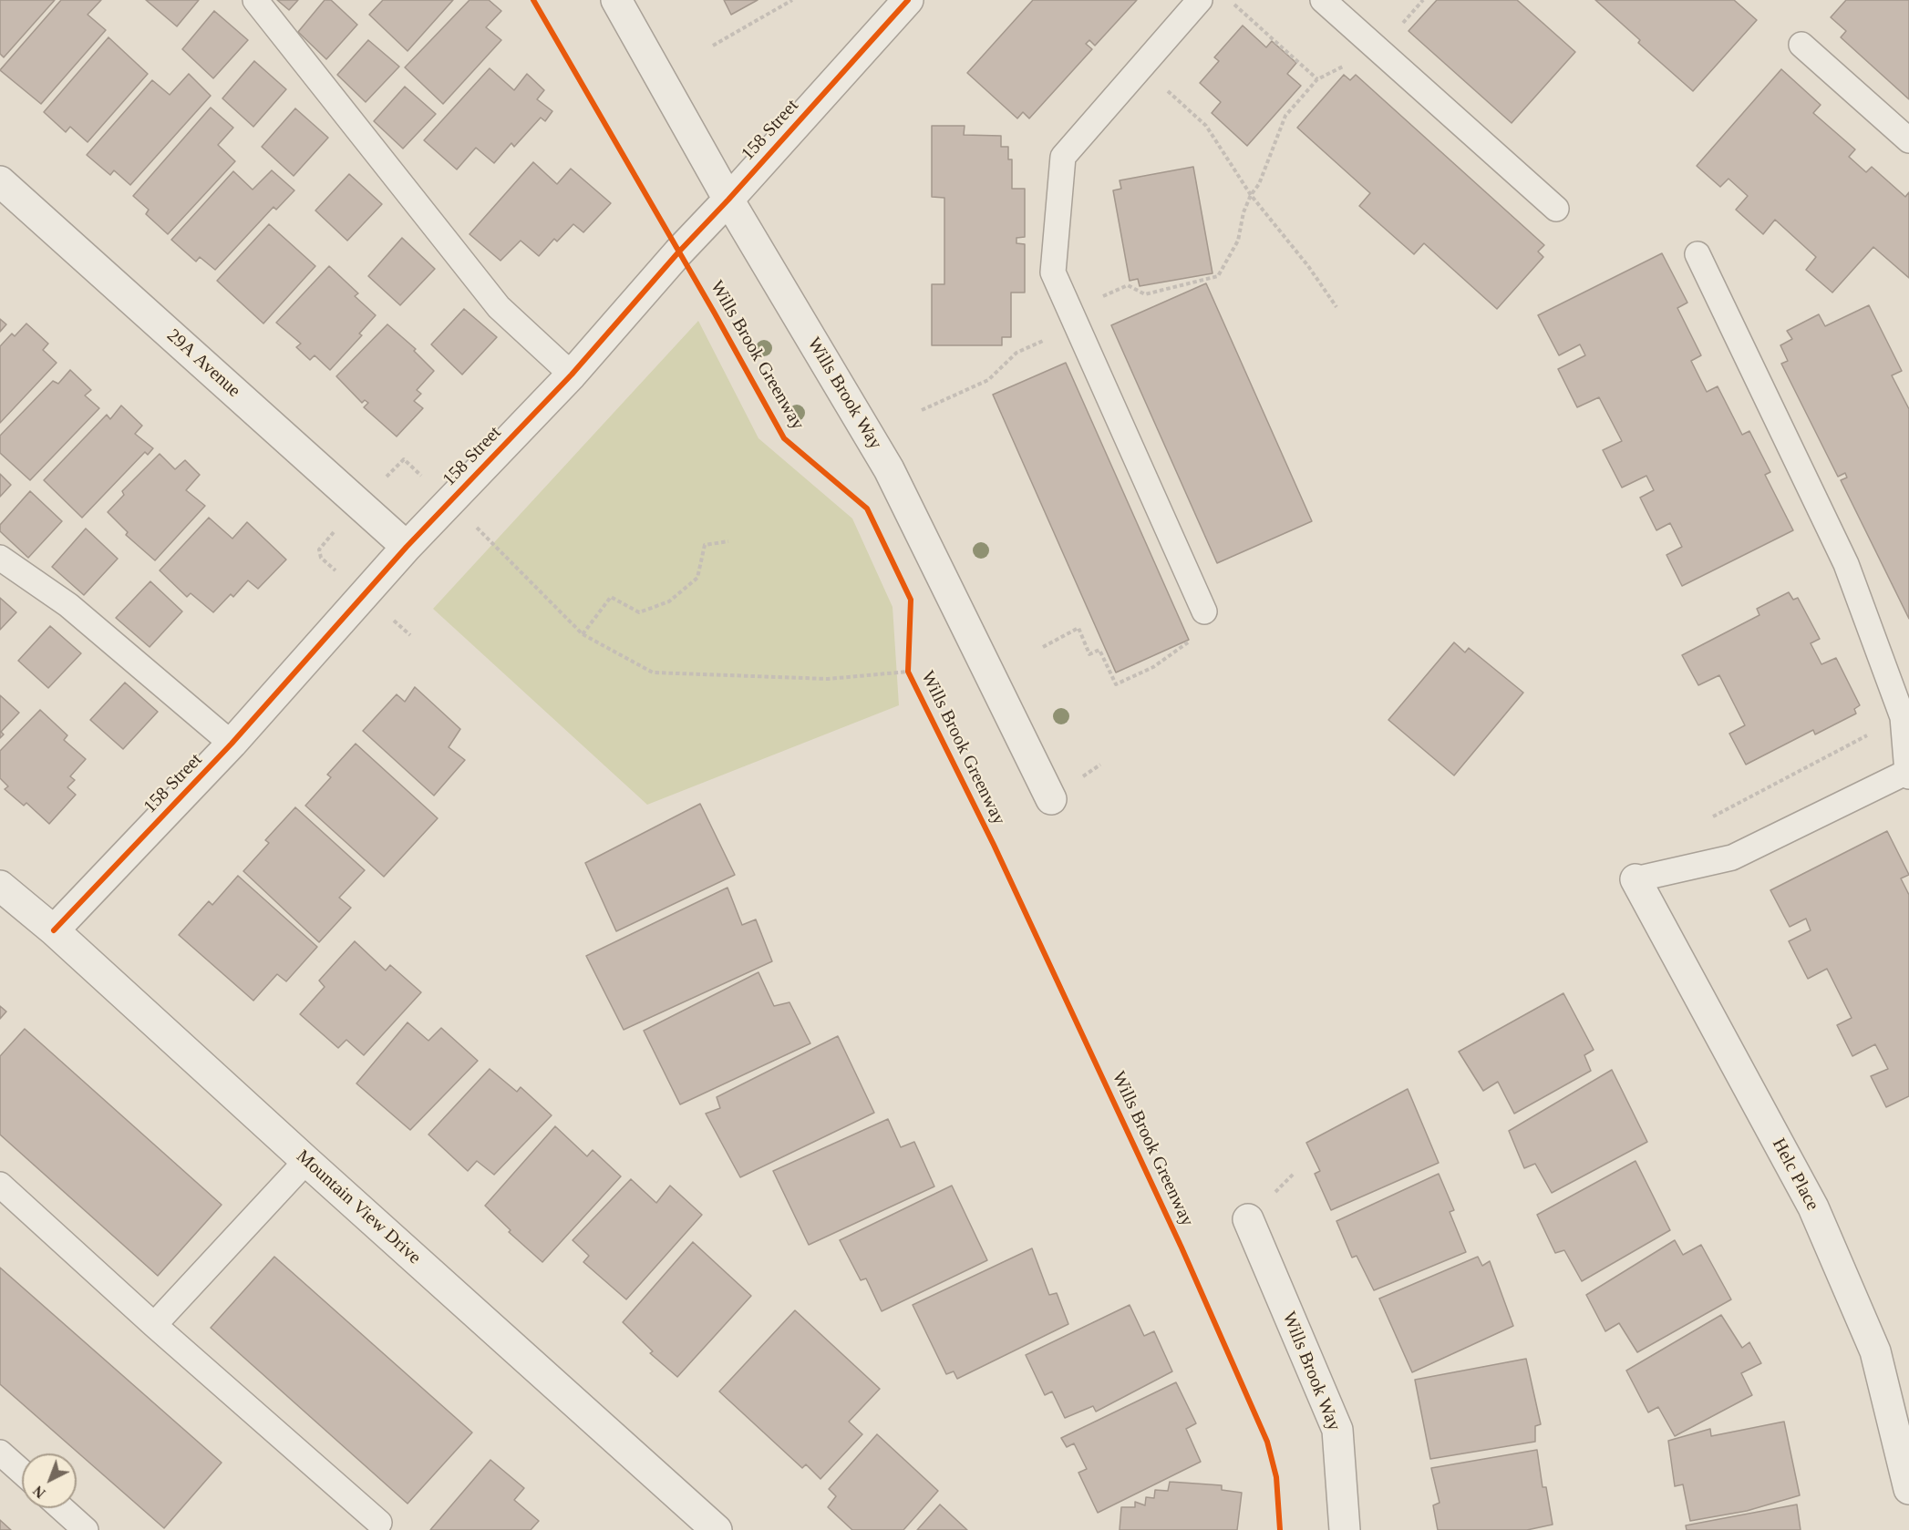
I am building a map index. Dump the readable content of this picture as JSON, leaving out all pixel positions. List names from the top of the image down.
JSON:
{
  "streets": {
    "street": [
      "158 Street",
      "29A Avenue",
      "Wills Brook Way",
      "Helc Place",
      "Mountain View Drive"
    ],
    "cycle path": ["Wills Brook Greenway"]
  },
  "crossings": [
    ["158 Street", "29A Avenue"],
    ["158 Street", "Wills Brook Way"],
    ["158 Street", "Mountain View Drive"]
  ],
  "north": "bottom left"
}
